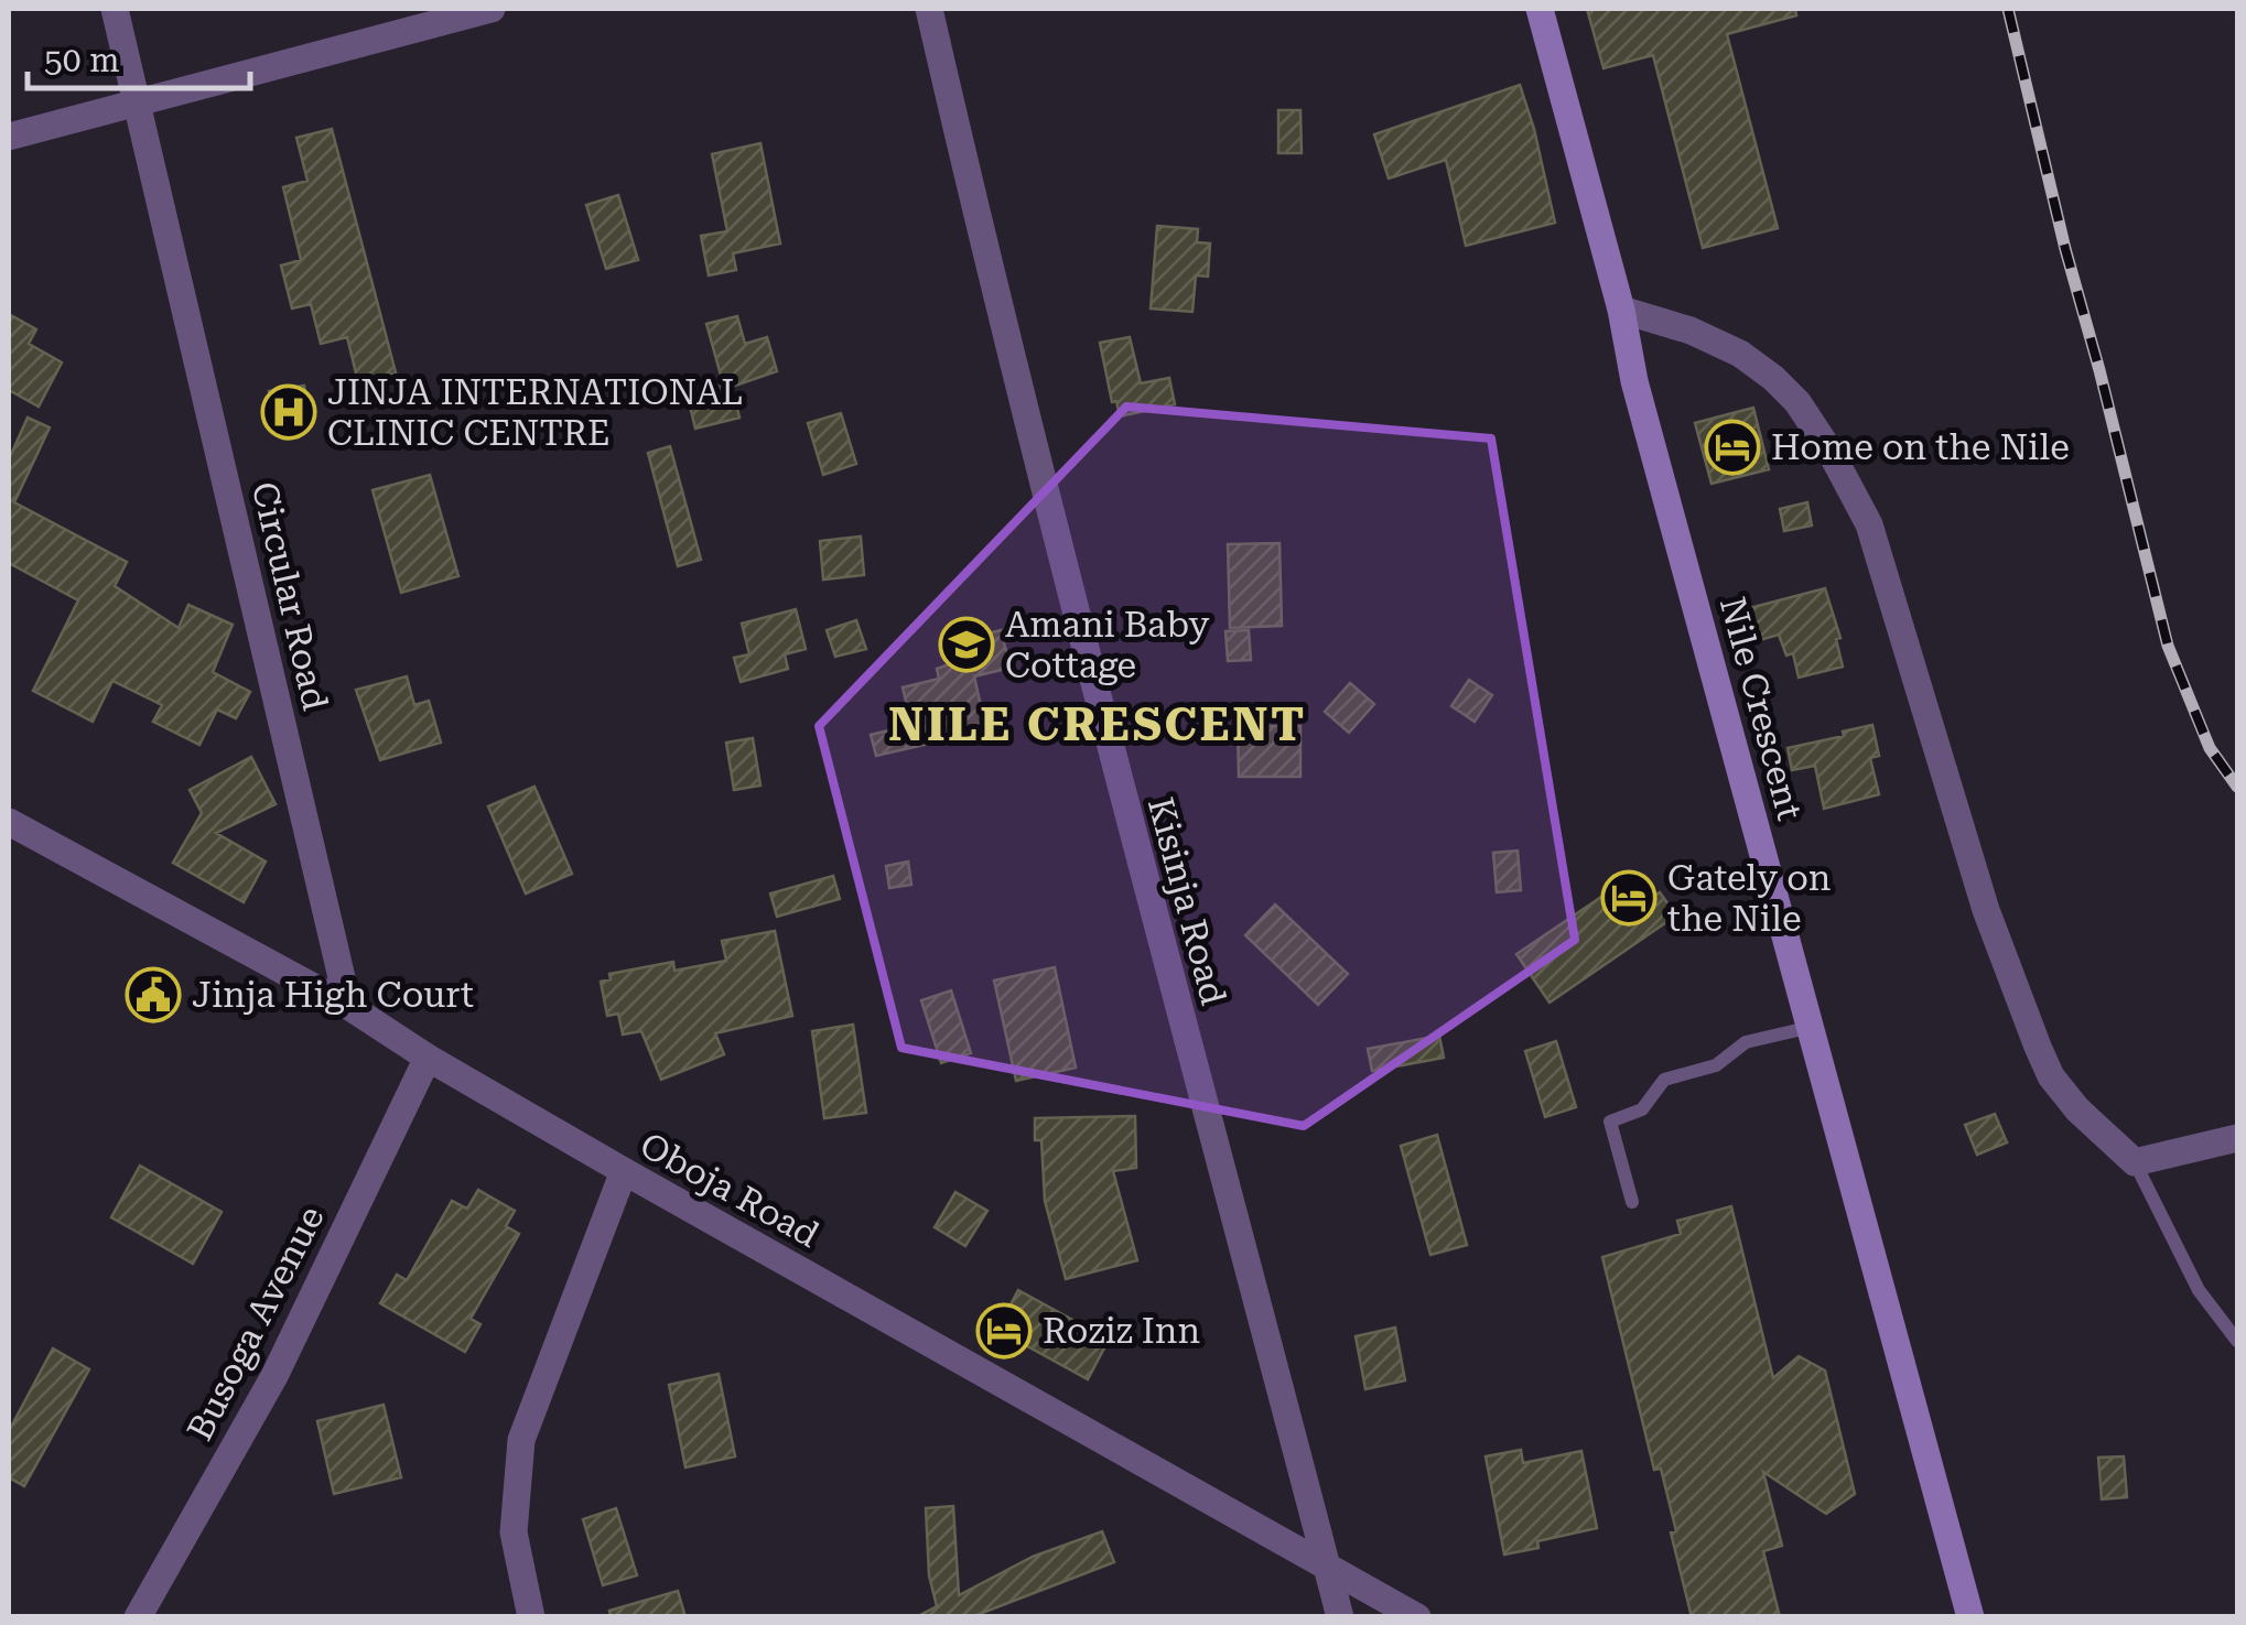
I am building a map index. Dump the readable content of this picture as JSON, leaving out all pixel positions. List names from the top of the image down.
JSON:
{
  "streets": {
    "street": [
      "Circular Road",
      "Nile Crescent",
      "Kisinja Road",
      "Oboja Road",
      "Busoga Avenue"
    ]
  },
  "crossings": [
    ["Circular Road", "Oboja Road"],
    ["Kisinja Road", "Oboja Road"],
    ["Oboja Road", "Busoga Avenue"]
  ],
  "districts": ["NILE CRESCENT"],
  "places": {
    "hospital": ["JINJA INTERNATIONAL CLINIC CENTRE"],
    "hotel": ["Home on the Nile", "Gately on the Nile", "Roziz Inn"],
    "school or university": ["Amani Baby Cottage"],
    "public building": ["Jinja High Court"]
  },
  "scale_bar": "50 m"
}
